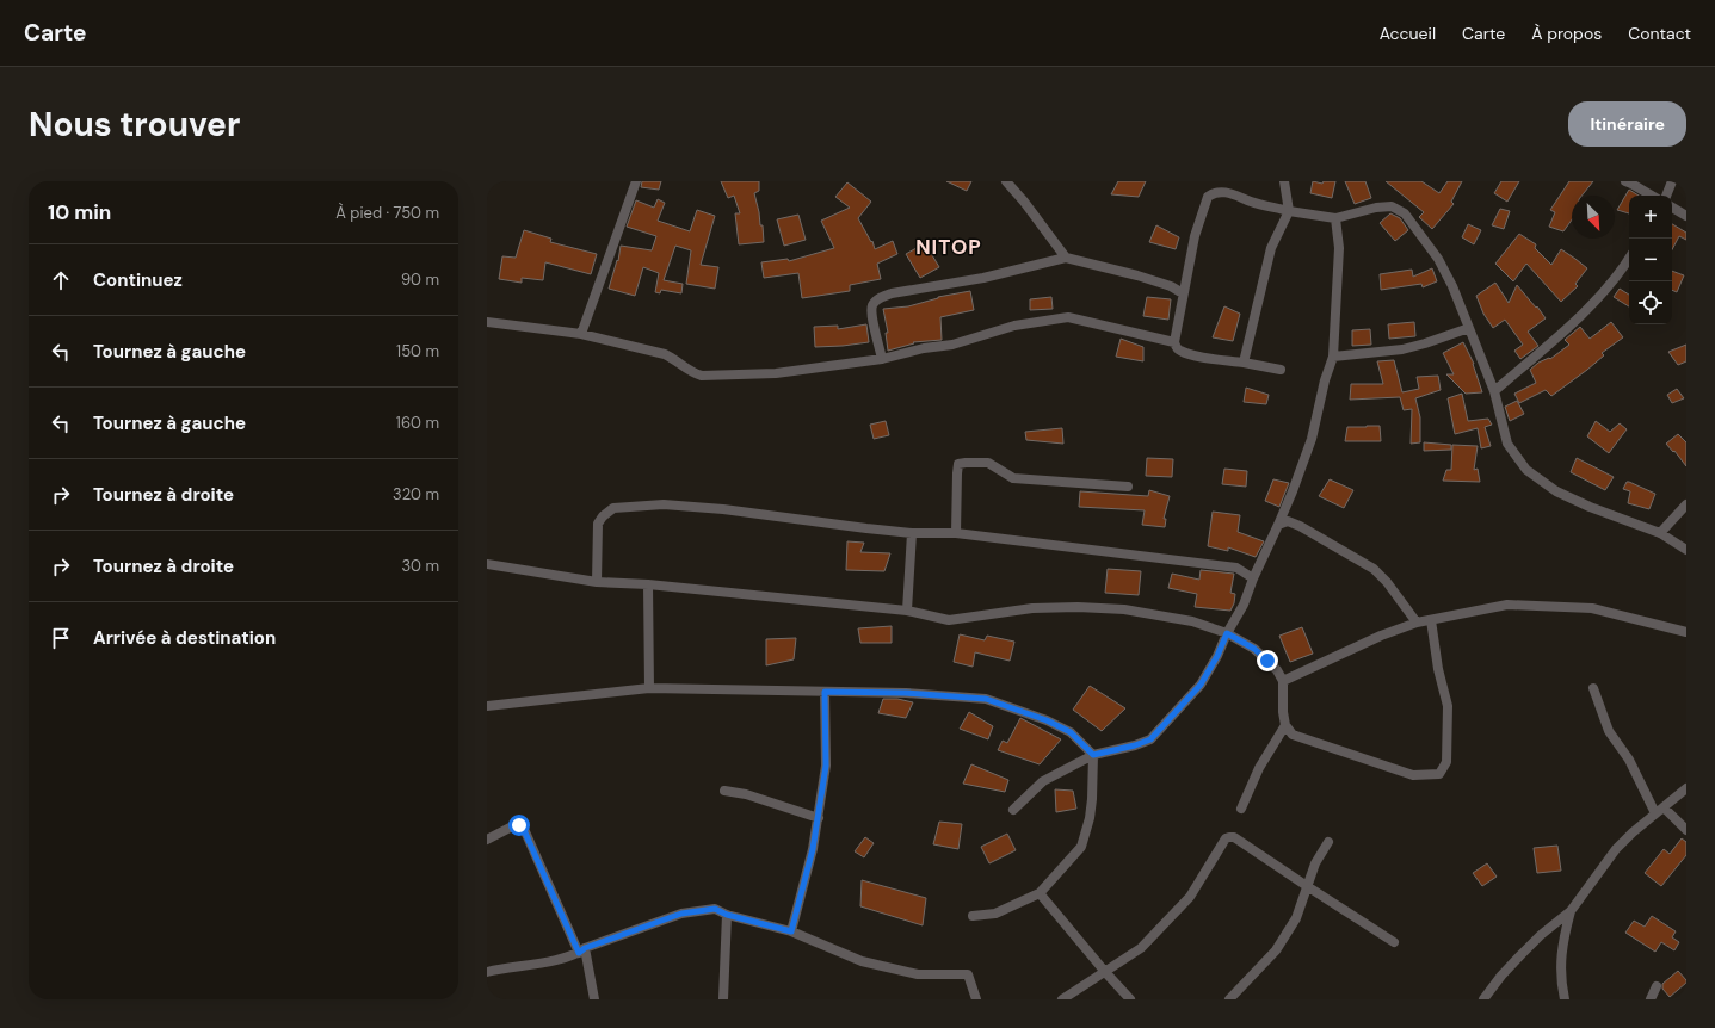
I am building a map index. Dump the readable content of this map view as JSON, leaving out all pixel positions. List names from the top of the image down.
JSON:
{
  "districts": ["NITOP"],
  "north": "bottom right",
  "page": {
    "header": "Carte",
    "nav": [
      "Accueil",
      "Carte",
      "À propos",
      "Contact"
    ],
    "buttons": "Itinéraire",
    "title": "Nous trouver",
    "heading": ["10 min", "À pied · 750 m"],
    "map_buttons": ["+", "−"],
    "list": [
      ["Continuez", "90 m"],
      ["Tournez à gauche", "150 m"],
      ["Tournez à gauche", "160 m"],
      ["Tournez à droite", "320 m"],
      ["Tournez à droite", "30 m"],
      "Arrivée à destination"
    ]
  }
}
